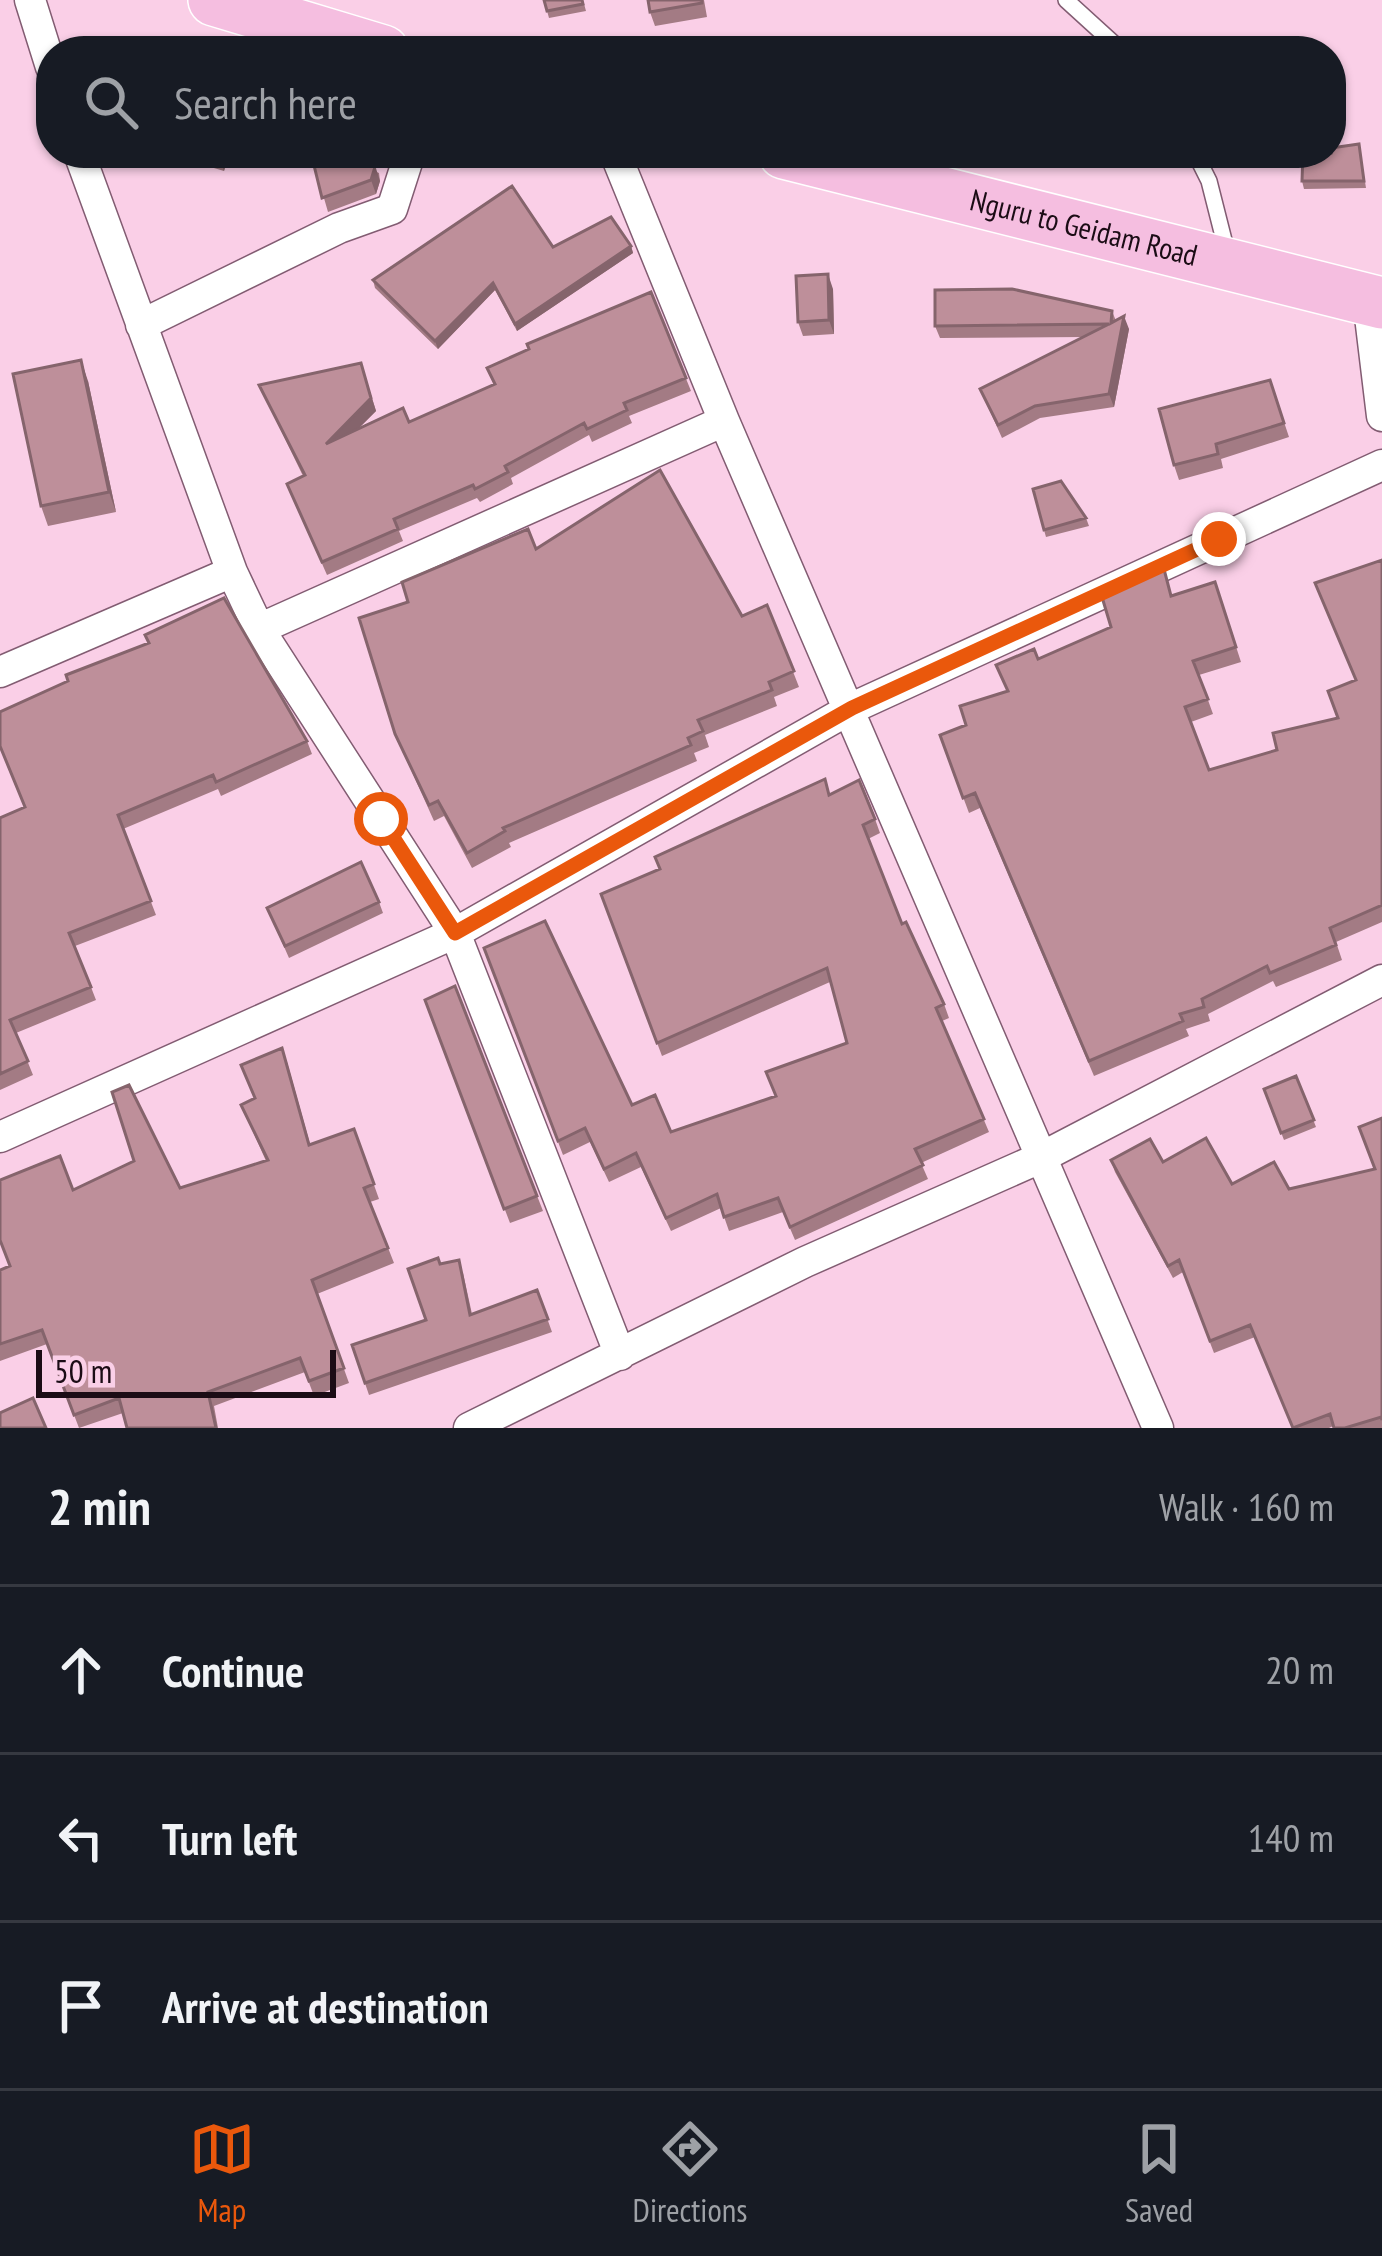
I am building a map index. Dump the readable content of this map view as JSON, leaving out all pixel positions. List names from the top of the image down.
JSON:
{
  "streets": {
    "main road": ["Nguru to Geidam Road"]
  },
  "scale_bar": "50 m",
  "page": {
    "search": "Search here",
    "scale": "50 m",
    "heading": ["2 min", "Walk · 160 m"],
    "list": [
      ["Continue", "20 m"],
      ["Turn left", "140 m"],
      "Arrive at destination"
    ],
    "nav": ["Map", "Directions", "Saved"]
  }
}
